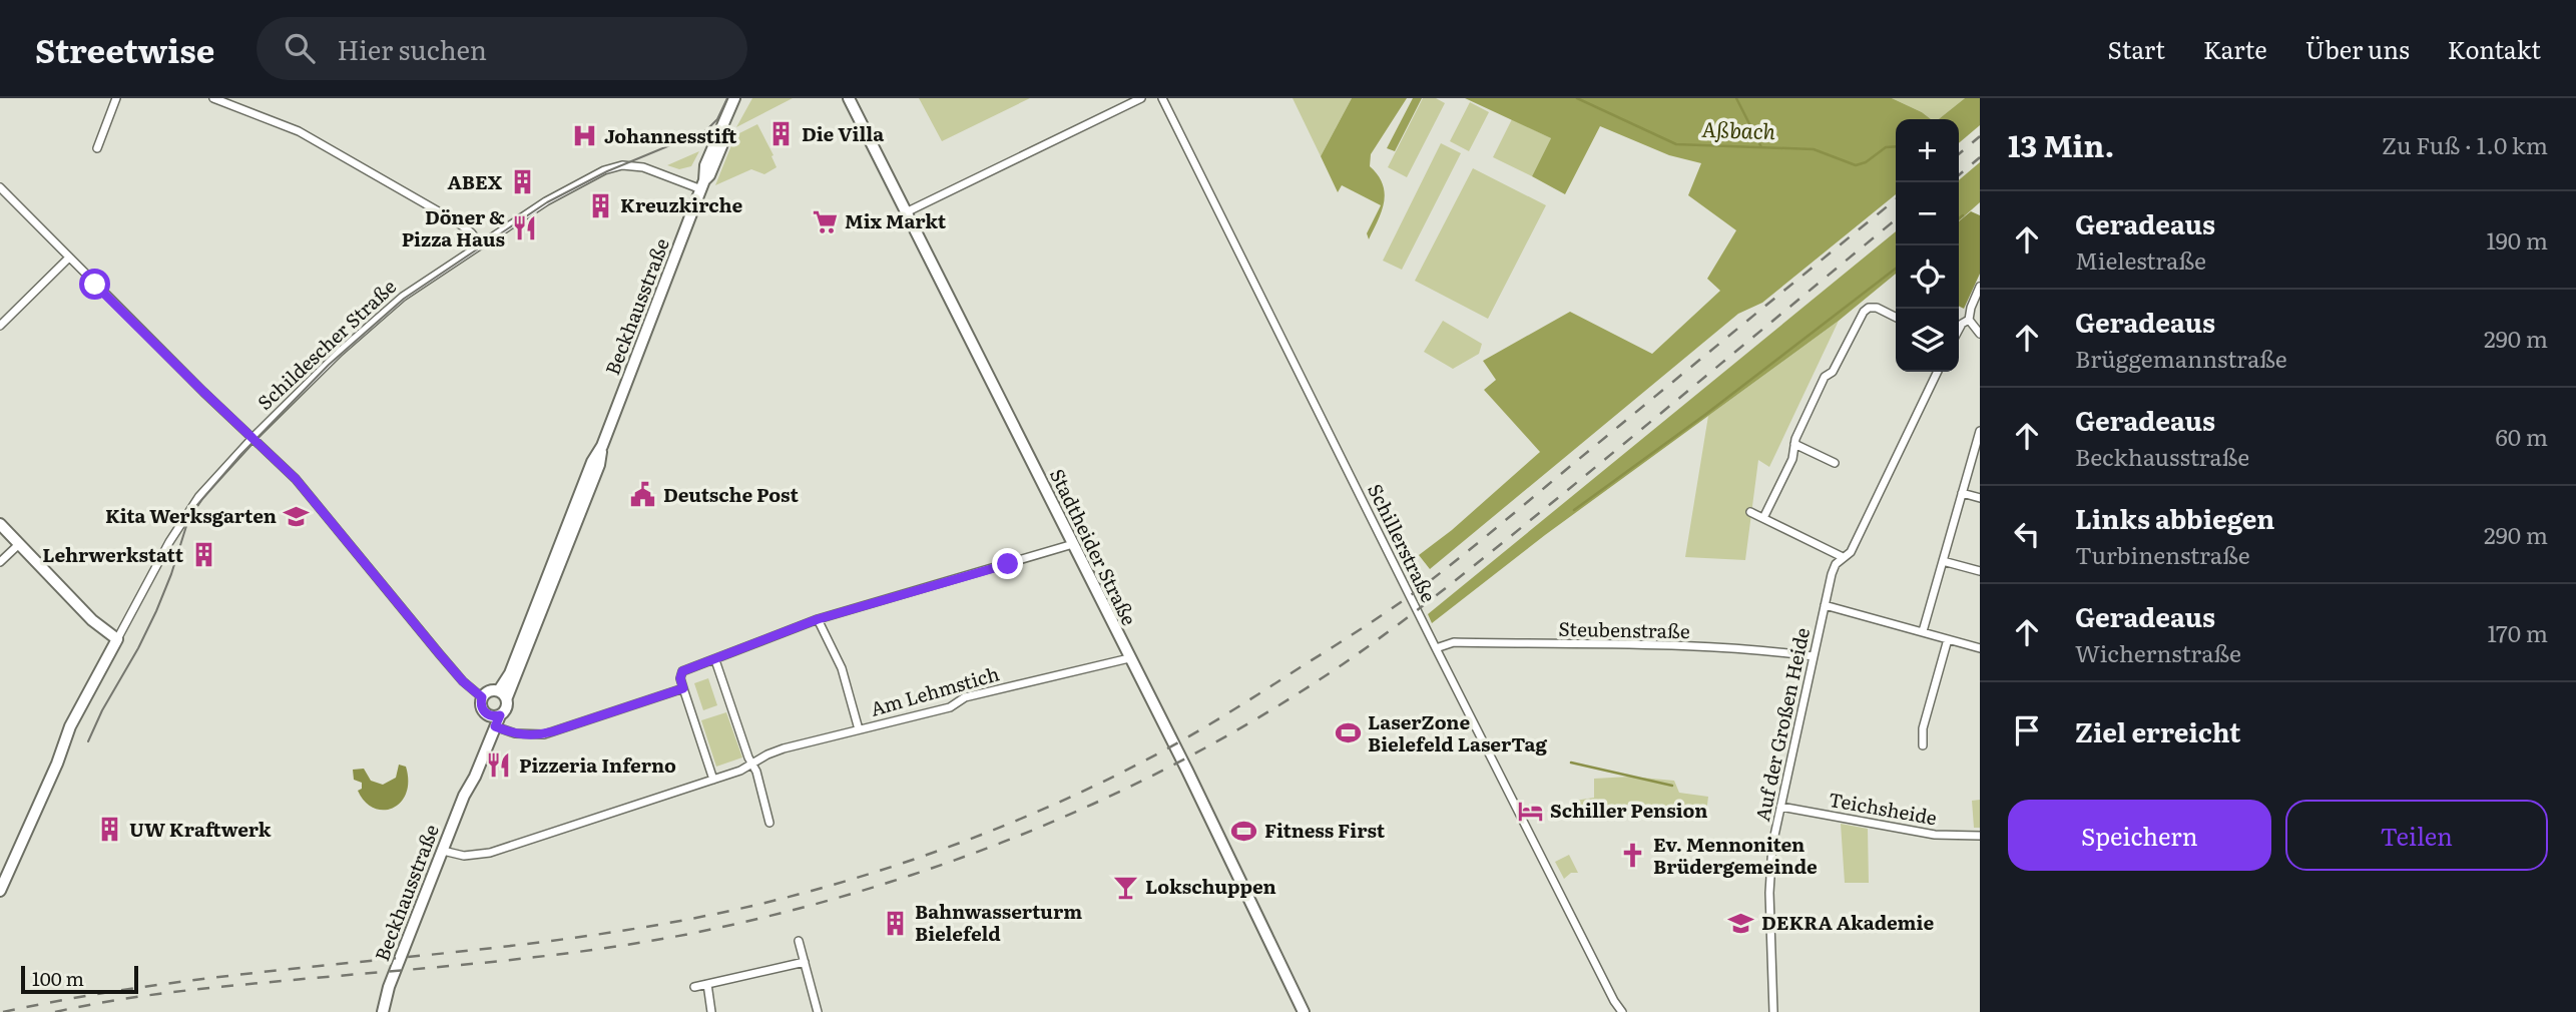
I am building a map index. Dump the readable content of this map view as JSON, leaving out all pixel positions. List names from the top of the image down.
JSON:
{
  "streets": {
    "street": [
      "Beckhausstraße",
      "Schildescher Straße",
      "Schillerstraße",
      "Stadtheider Straße",
      "Steubenstraße",
      "Am Lehmstich",
      "Auf der Großen Heide",
      "Teichsheide"
    ]
  },
  "crossings": [
    ["Beckhausstraße", "Schildescher Straße"],
    ["Beckhausstraße", "Am Lehmstich"],
    ["Schillerstraße", "Steubenstraße"],
    ["Stadtheider Straße", "Am Lehmstich"],
    ["Steubenstraße", "Auf der Großen Heide"],
    ["Auf der Großen Heide", "Teichsheide"]
  ],
  "water": ["Aßbach"],
  "places": {
    "building": [
      "Die Villa",
      "ABEX",
      "Kreuzkirche",
      "Lehrwerkstatt",
      "UW Kraftwerk",
      "Bahnwasserturm Bielefeld"
    ],
    "hospital": ["Johannesstift"],
    "supermarket": ["Mix Markt"],
    "restaurant": ["Döner & Pizza Haus", "Pizzeria Inferno"],
    "public building": ["Deutsche Post"],
    "school or university": ["Kita Werksgarten", "DEKRA Akademie"],
    "sports": ["LaserZone Bielefeld LaserTag", "Fitness First"],
    "hotel": ["Schiller Pension"],
    "church": ["Ev. Mennoniten Brüdergemeinde"],
    "bar": ["Lokschuppen"]
  },
  "scale_bar": "100 m",
  "page": {
    "header": "Streetwise",
    "search": "Hier suchen",
    "nav": [
      "Start",
      "Karte",
      "Über uns",
      "Kontakt"
    ],
    "heading": ["13 Min.", "Zu Fuß · 1.0 km"],
    "map_buttons": ["+", "−"],
    "list": [
      ["Geradeaus", "Mielestraße", "190 m"],
      ["Geradeaus", "Brüggemannstraße", "290 m"],
      ["Geradeaus", "Beckhausstraße", "60 m"],
      ["Links abbiegen", "Turbinenstraße", "290 m"],
      ["Geradeaus", "Wichernstraße", "170 m"],
      "Ziel erreicht"
    ],
    "buttons": ["Speichern", "Teilen"],
    "scale": "100 m"
  }
}
